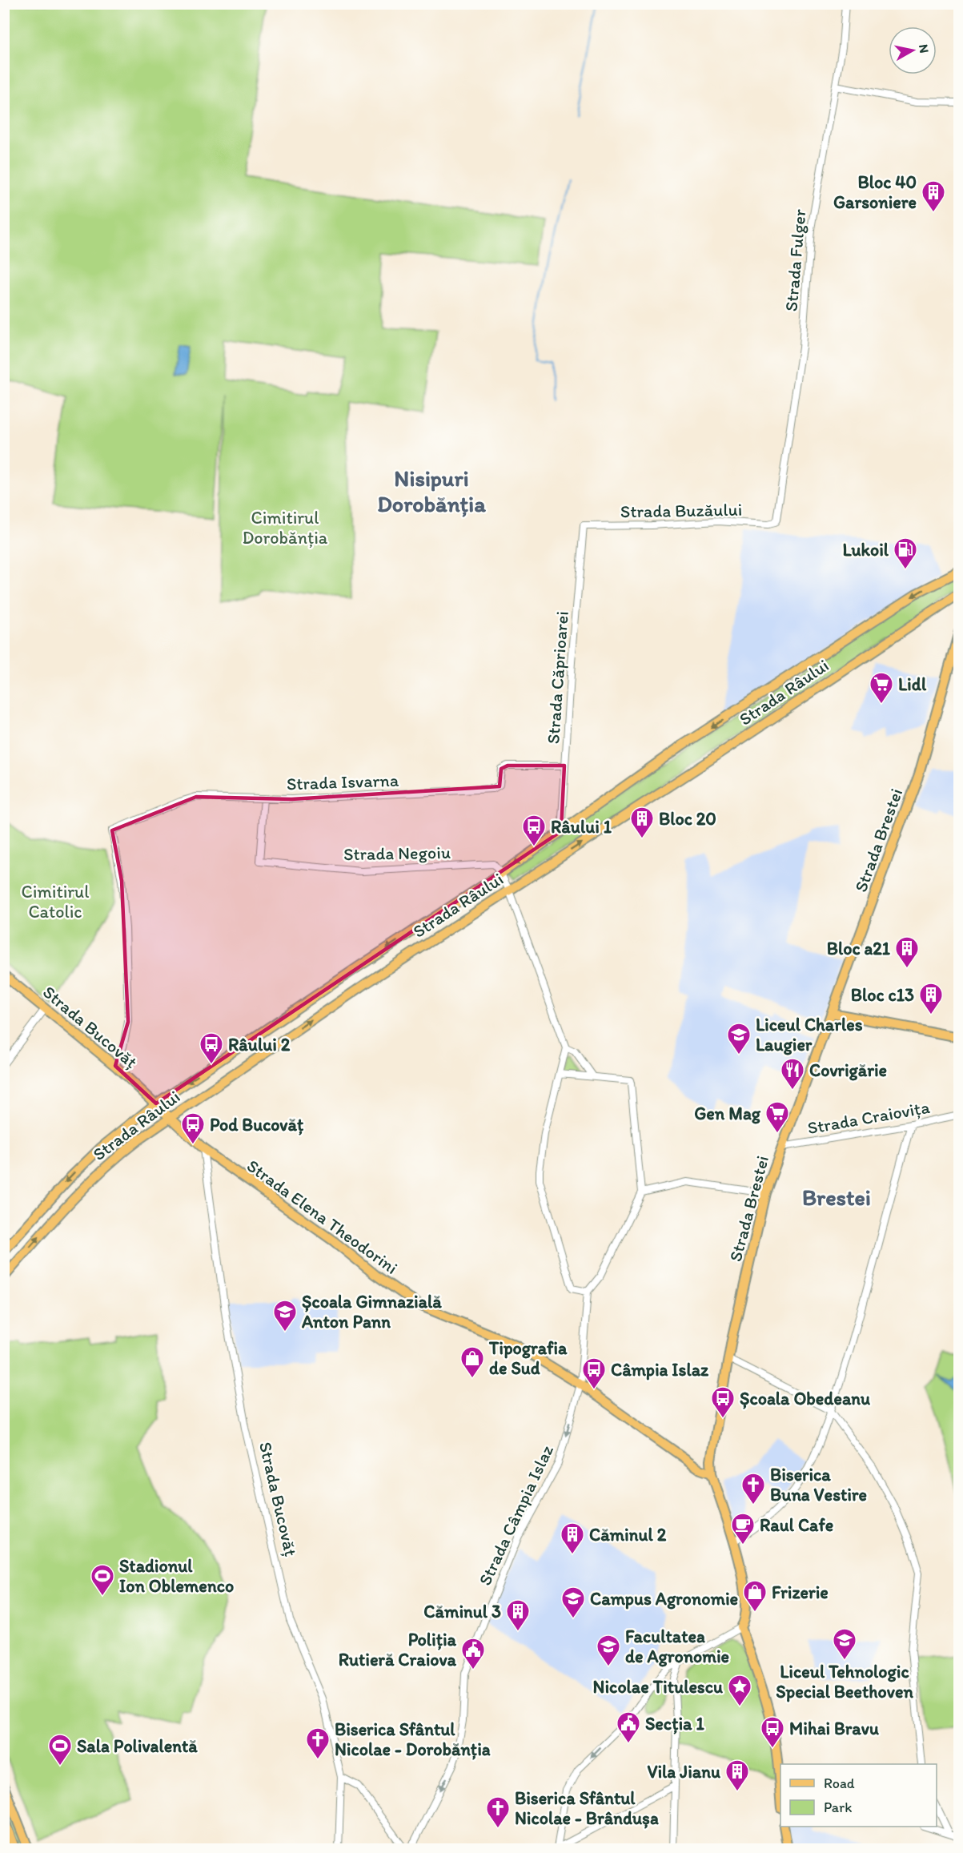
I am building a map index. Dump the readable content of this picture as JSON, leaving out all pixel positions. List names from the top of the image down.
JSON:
{
  "streets": {
    "main road": [
      "Strada Râului",
      "Strada Brestei",
      "Strada Bucovăț",
      "Strada Elena Theodorini"
    ],
    "street": [
      "Strada Fulger",
      "Strada Buzăului",
      "Strada Căprioarei",
      "Strada Isvarna",
      "Strada Negoiu",
      "Strada Craiovița",
      "Strada Câmpia Islaz"
    ]
  },
  "crossings": [
    ["Strada Fulger", "Strada Buzăului"],
    ["Strada Buzăului", "Strada Căprioarei"],
    ["Strada Căprioarei", "Strada Râului"],
    ["Strada Căprioarei", "Strada Isvarna"],
    ["Strada Râului", "Strada Negoiu"],
    ["Strada Râului", "Strada Bucovăț"],
    ["Strada Râului", "Strada Elena Theodorini"],
    ["Strada Isvarna", "Strada Negoiu"],
    ["Strada Isvarna", "Strada Bucovăț"],
    ["Strada Brestei", "Strada Craiovița"],
    ["Strada Brestei", "Strada Elena Theodorini"],
    ["Strada Bucovăț", "Strada Elena Theodorini"],
    ["Strada Elena Theodorini", "Strada Câmpia Islaz"]
  ],
  "one_way": ["Strada Câmpia Islaz"],
  "districts": ["Nisipuri Dorobănția", "Brestei"],
  "parks": ["Cimitirul Dorobănția", "Cimitirul Catolic"],
  "places": {
    "building": [
      "Bloc 40 Garsoniere",
      "Bloc 20",
      "Bloc a21",
      "Bloc c13",
      "Căminul 2",
      "Căminul 3",
      "Vila Jianu"
    ],
    "fuel station": ["Lukoil"],
    "supermarket": ["Lidl", "Gen Mag"],
    "bus stop": [
      "Râului 1",
      "Râului 2",
      "Pod Bucovăț",
      "Câmpia Islaz",
      "Școala Obedeanu",
      "Mihai Bravu"
    ],
    "school or university": [
      "Liceul Charles Laugier",
      "Școala Gimnazială Anton Pann",
      "Campus Agronomie",
      "Liceul Tehnologic Special Beethoven",
      "Facultatea de Agronomie"
    ],
    "restaurant": ["Covrigărie"],
    "shop": ["Tipografia de Sud", "Frizerie"],
    "church": ["Biserica Buna Vestire", "Biserica Sfântul Nicolae - Dorobănția", "Biserica Sfântul Nicolae - Brândușa"],
    "cafe": ["Raul Cafe"],
    "sports": ["Stadionul Ion Oblemenco", "Sala Polivalentă"],
    "public building": ["Poliția Rutieră Craiova", "Secția 1"],
    "place": ["Nicolae Titulescu"]
  },
  "legend": ["Road", "Park"],
  "north": "right"
}
